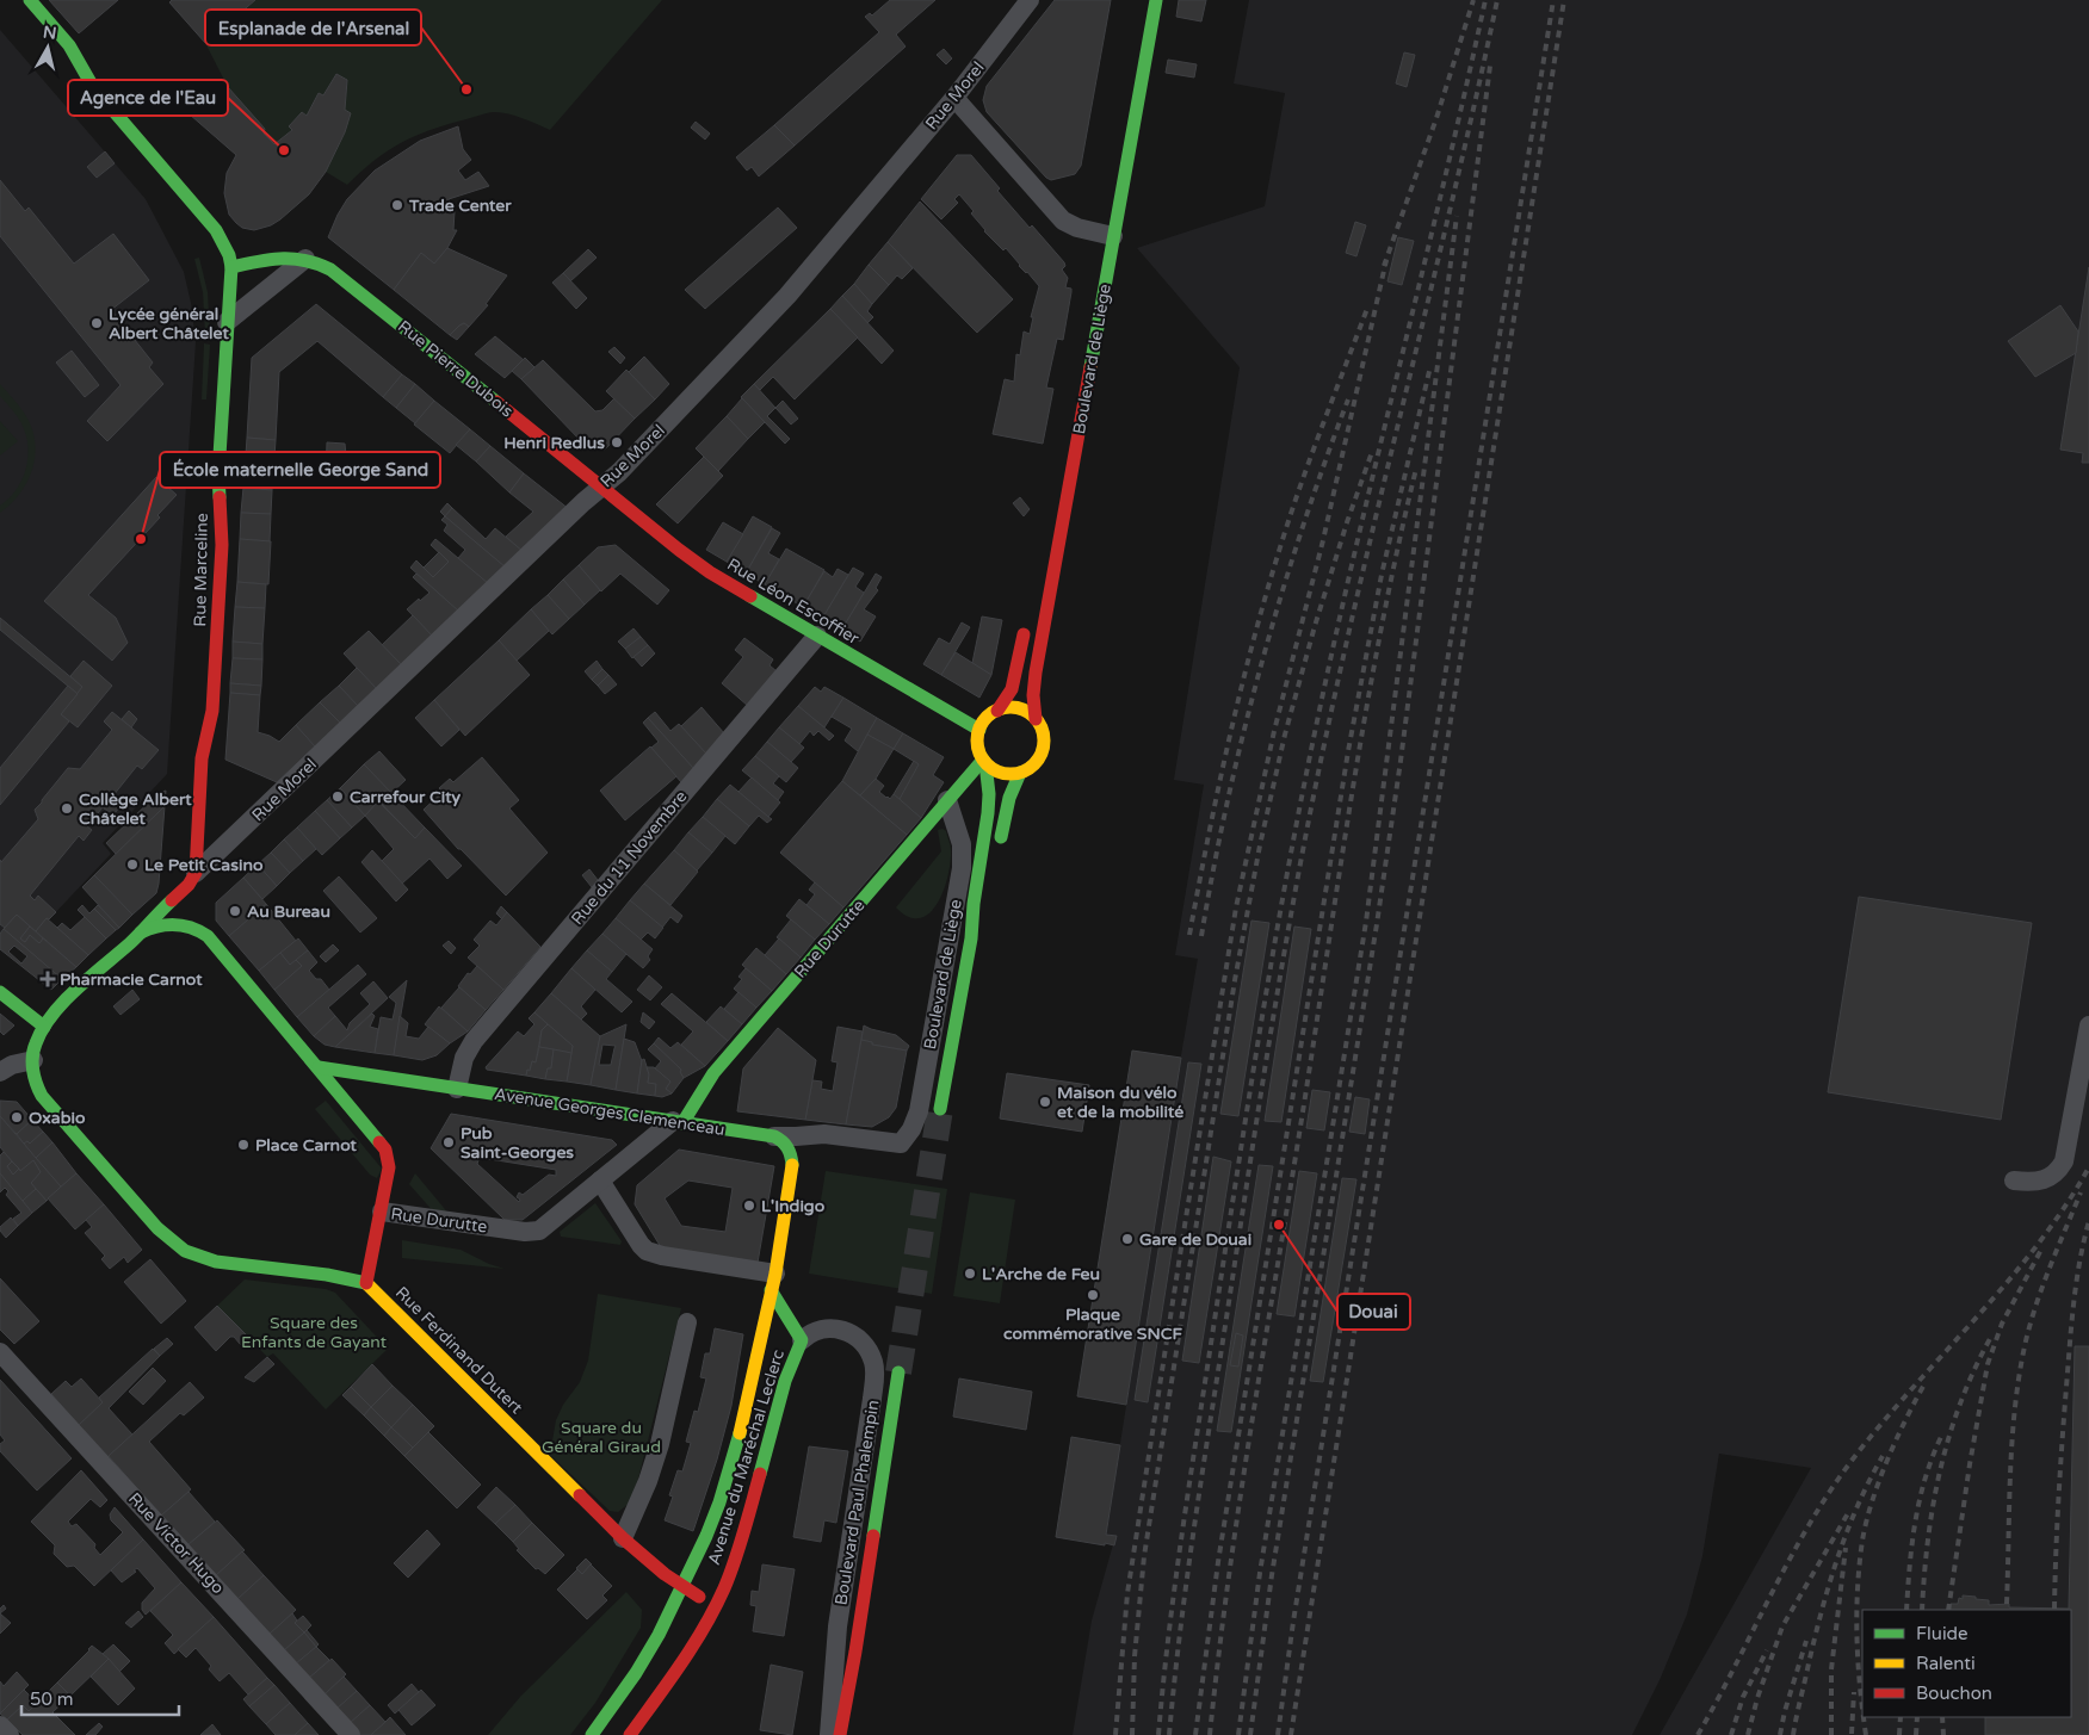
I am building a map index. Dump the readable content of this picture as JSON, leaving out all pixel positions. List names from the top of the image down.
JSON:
{
  "streets": {
    "street": [
      "Rue Morel",
      "Boulevard de Liège",
      "Rue Pierre Dubois",
      "Rue Marceline",
      "Rue Léon Escoffier",
      "Rue du 11 Novembre",
      "Rue Durutte",
      "Avenue Georges Clemenceau",
      "Rue Ferdinand Dutert",
      "Avenue du Maréchal Leclerc",
      "Boulevard Paul Phalempin",
      "Rue Victor Hugo"
    ]
  },
  "crossings": [
    ["Rue Morel", "Rue Pierre Dubois"],
    ["Rue Morel", "Rue Marceline"],
    ["Rue Morel", "Rue Léon Escoffier"],
    ["Boulevard de Liège", "Rue Léon Escoffier"],
    ["Boulevard de Liège", "Rue Durutte"],
    ["Boulevard de Liège", "Avenue Georges Clemenceau"],
    ["Rue Pierre Dubois", "Rue Marceline"],
    ["Rue Pierre Dubois", "Rue Léon Escoffier"],
    ["Rue Léon Escoffier", "Rue du 11 Novembre"],
    ["Rue Léon Escoffier", "Rue Durutte"],
    ["Rue du 11 Novembre", "Avenue Georges Clemenceau"],
    ["Rue Durutte", "Avenue Georges Clemenceau"],
    ["Avenue Georges Clemenceau", "Avenue du Maréchal Leclerc"],
    ["Rue Ferdinand Dutert", "Avenue du Maréchal Leclerc"],
    ["Avenue du Maréchal Leclerc", "Boulevard Paul Phalempin"]
  ],
  "parks": ["Square des Enfants de Gayant", "Square du Général Giraud"],
  "places": {
    "other": [
      "Esplanade de l'Arsenal",
      "Agence de l'Eau",
      "Trade Center",
      "Lycée général Albert Châtelet",
      "Henri Redlus",
      "École maternelle George Sand",
      "Carrefour City",
      "Collège Albert Châtelet",
      "Le Petit Casino",
      "Au Bureau",
      "Maison du vélo et de la mobilité",
      "Oxabio",
      "Pub Saint-Georges",
      "Place Carnot",
      "L'Indigo",
      "Douai",
      "Gare de Douai",
      "L'Arche de Feu",
      "Plaque commémorative SNCF"
    ],
    "health": ["Pharmacie Carnot"]
  },
  "legend": ["Fluide", "Ralenti", "Bouchon"],
  "scale_bar": "50 m",
  "north": "top"
}
